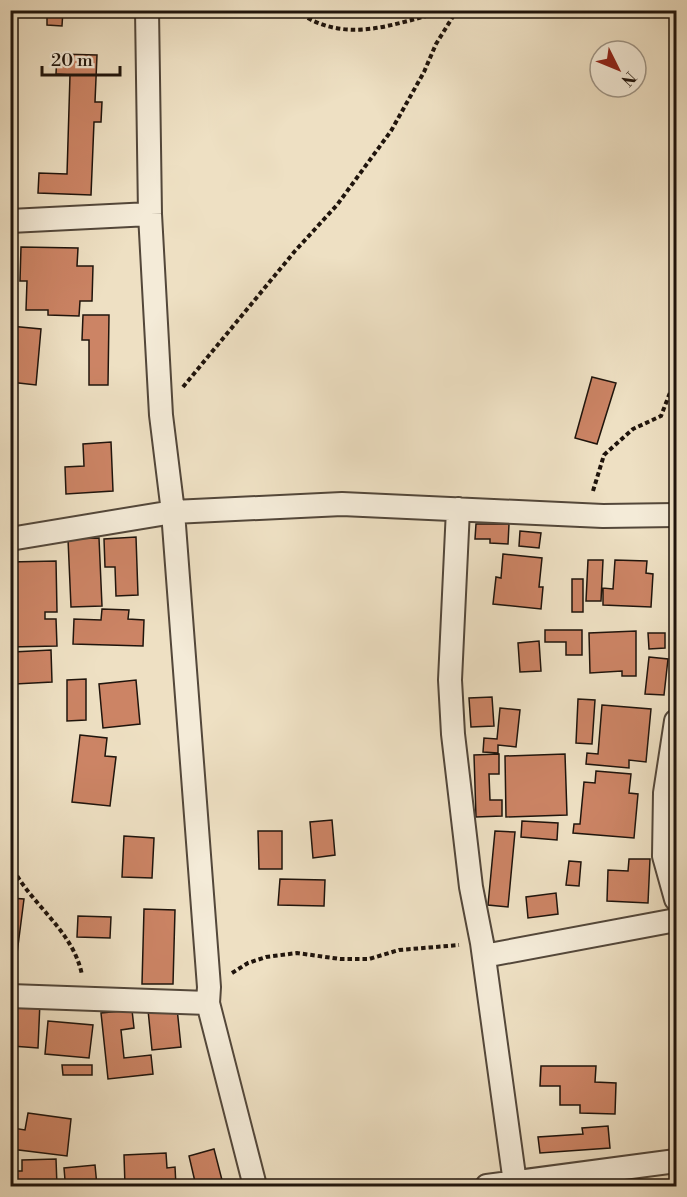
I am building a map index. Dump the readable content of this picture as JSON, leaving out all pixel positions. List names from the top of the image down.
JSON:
{
  "scale_bar": "20 m",
  "north": "bottom right"
}
